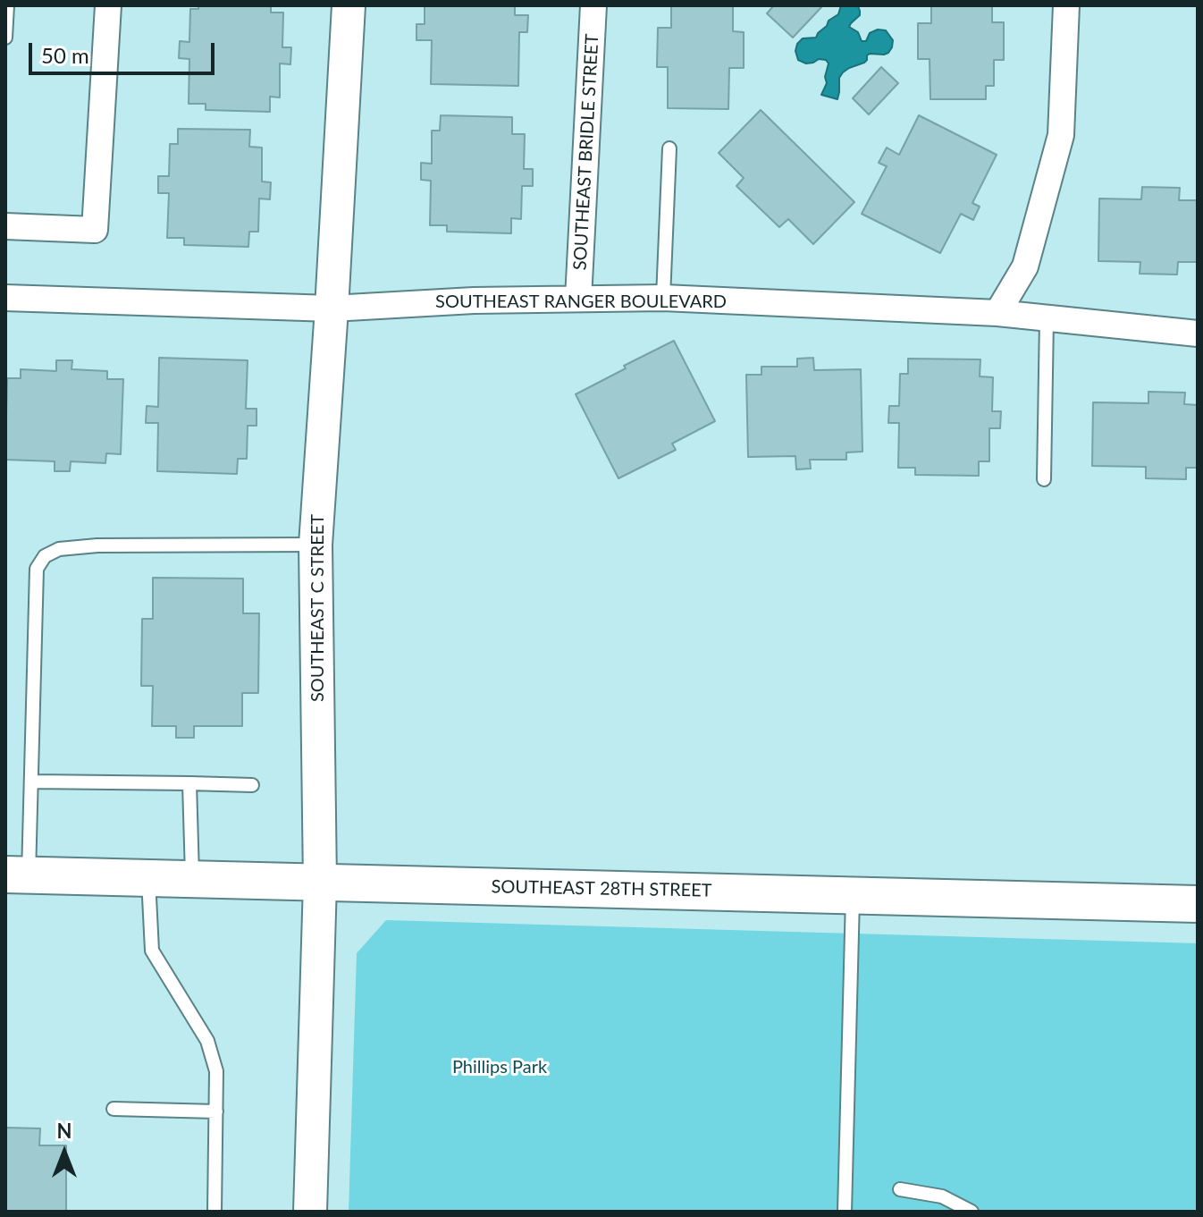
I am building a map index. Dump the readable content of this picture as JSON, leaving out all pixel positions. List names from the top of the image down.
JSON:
{
  "streets": {
    "main road": ["SOUTHEAST 28TH STREET"],
    "street": ["SOUTHEAST BRIDLE STREET", "SOUTHEAST RANGER BOULEVARD", "SOUTHEAST C STREET"]
  },
  "crossings": [
    ["SOUTHEAST BRIDLE STREET", "SOUTHEAST RANGER BOULEVARD"],
    ["SOUTHEAST RANGER BOULEVARD", "SOUTHEAST C STREET"],
    ["SOUTHEAST C STREET", "SOUTHEAST 28TH STREET"]
  ],
  "parks": ["Phillips Park"],
  "scale_bar": "50 m",
  "north": "top"
}
